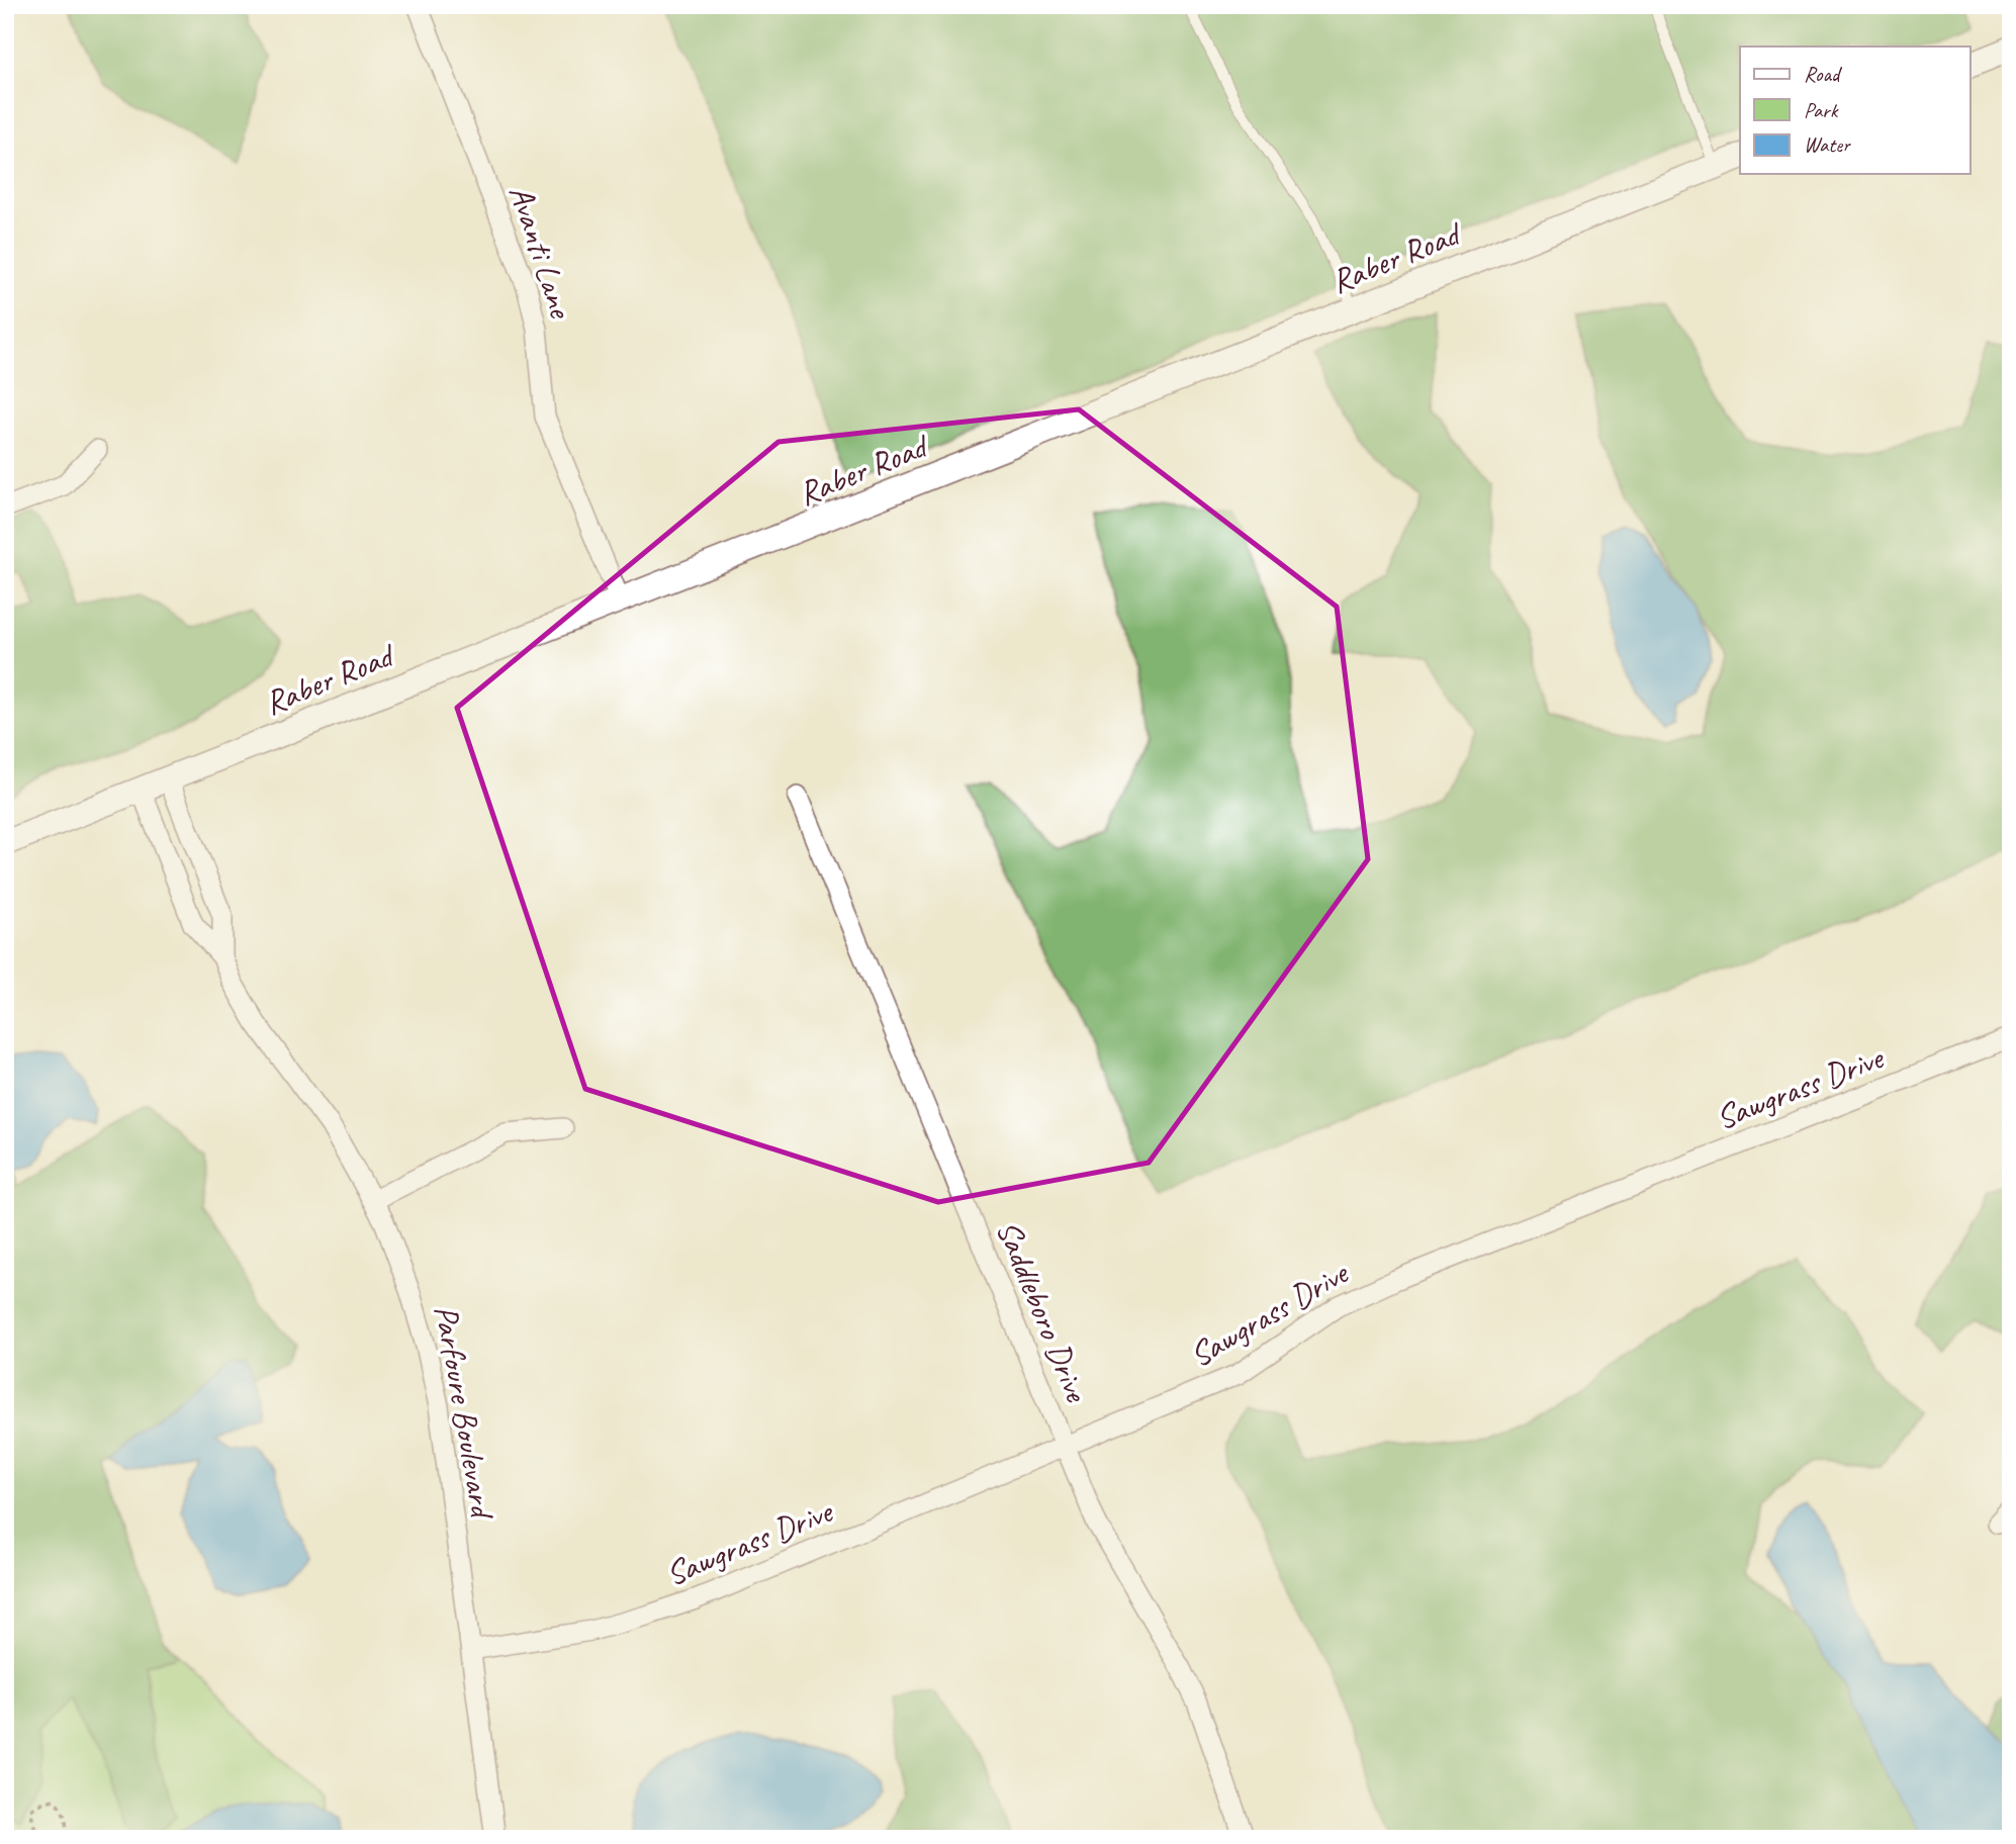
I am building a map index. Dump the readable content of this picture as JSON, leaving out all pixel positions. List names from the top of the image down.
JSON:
{
  "streets": {
    "street": [
      "Avanti Lane",
      "Raber Road",
      "Sawgrass Drive",
      "Saddleboro Drive",
      "Parfoure Boulevard"
    ]
  },
  "crossings": [
    ["Avanti Lane", "Raber Road"],
    ["Raber Road", "Parfoure Boulevard"],
    ["Sawgrass Drive", "Saddleboro Drive"],
    ["Sawgrass Drive", "Parfoure Boulevard"]
  ],
  "legend": ["Road", "Park", "Water"]
}
